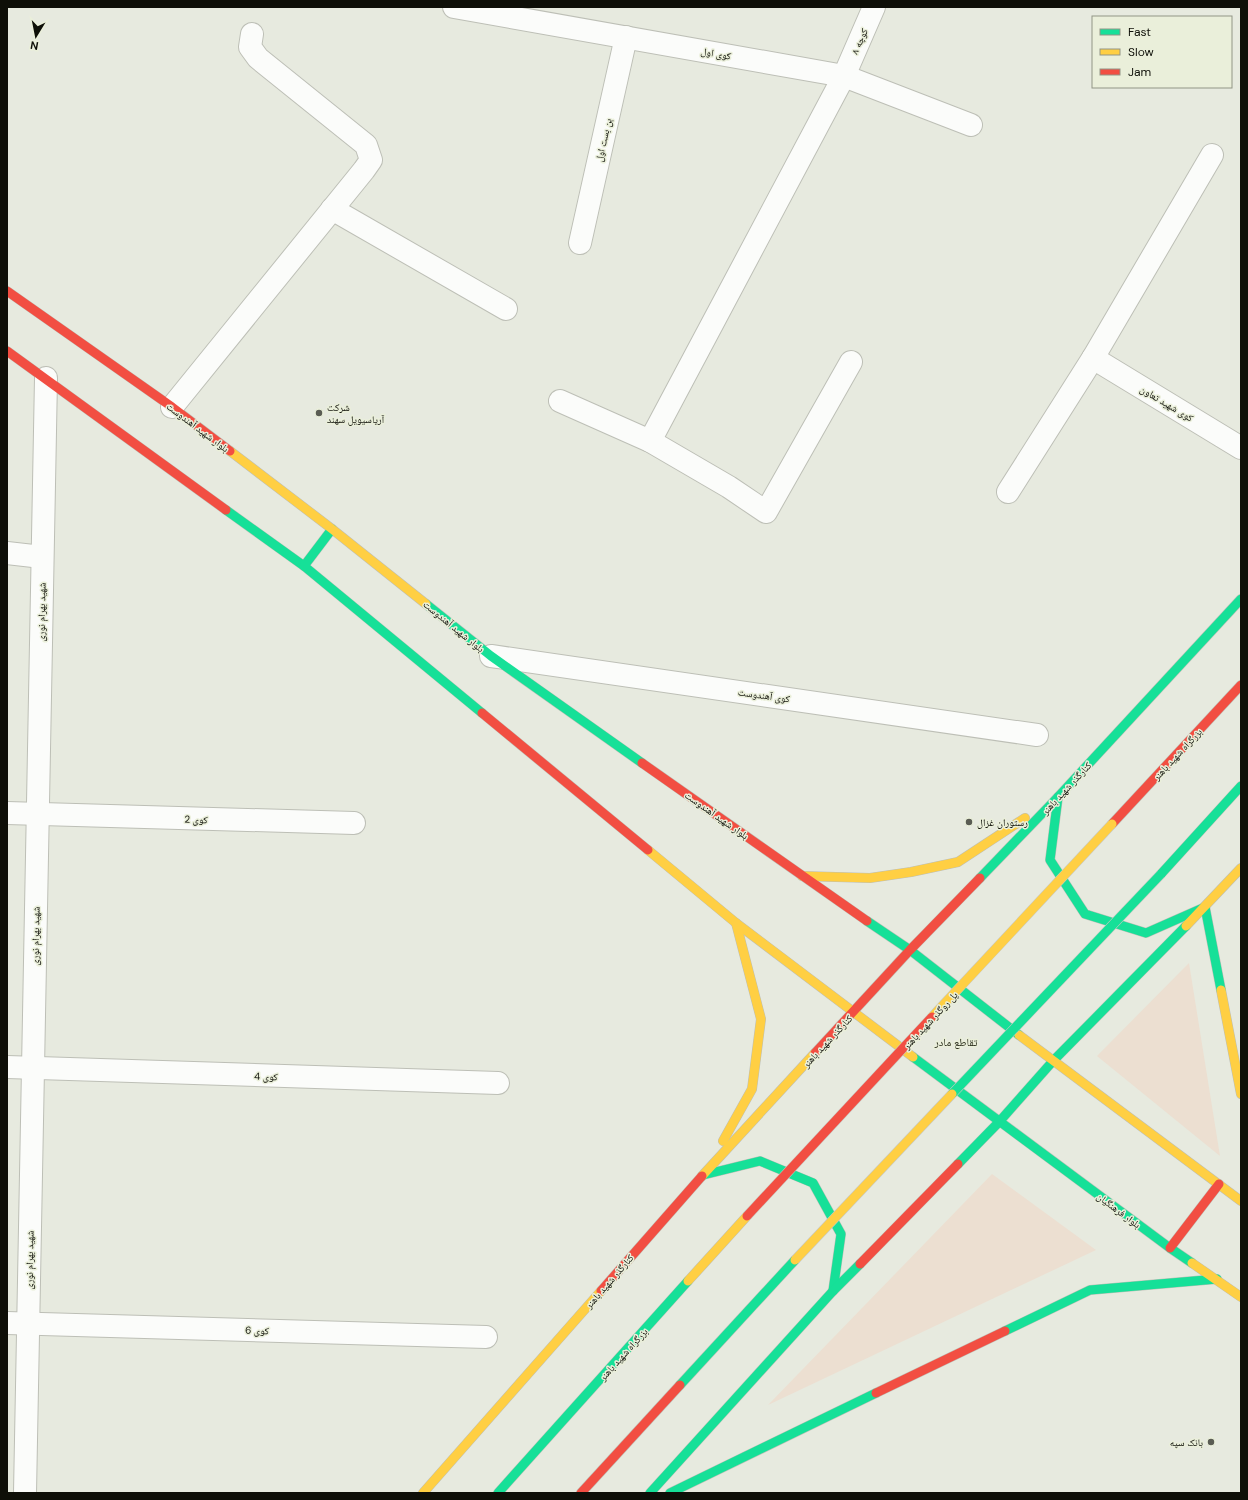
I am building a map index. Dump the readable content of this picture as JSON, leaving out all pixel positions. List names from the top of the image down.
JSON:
{
  "streets": {
    "main road": [
      "بلوار شهید آهندوست",
      "بزرگراه شهید باهنر",
      "کنارگذر شهید باهنر",
      "پل روگذر شهید باهنر",
      "بلوار فرهنگیان"
    ],
    "street": [
      "کوچه ۸",
      "کوی اول",
      "بن بست اول",
      "کوی شهید تعاون",
      "شهید بهرام نوری",
      "کوی آهندوست",
      "کوی 2",
      "کوی 4",
      "کوی 6"
    ]
  },
  "crossings": [
    ["کوچه ۸", "کوی اول"],
    ["کوی اول", "بن بست اول"],
    ["بلوار شهید آهندوست", "کوی آهندوست"],
    ["بلوار شهید آهندوست", "کنارگذر شهید باهنر"],
    ["شهید بهرام نوری", "کوی 2"],
    ["شهید بهرام نوری", "کوی 4"],
    ["شهید بهرام نوری", "کوی 6"],
    ["بزرگراه شهید باهنر", "پل روگذر شهید باهنر"],
    ["کنارگذر شهید باهنر", "بلوار فرهنگیان"]
  ],
  "districts": ["تقاطع مادر"],
  "places": ["شرکت آریاسیویل سهند", "رستوران غزال", "بانک سپه"],
  "legend": ["Fast", "Slow", "Jam"],
  "north": "bottom"
}
